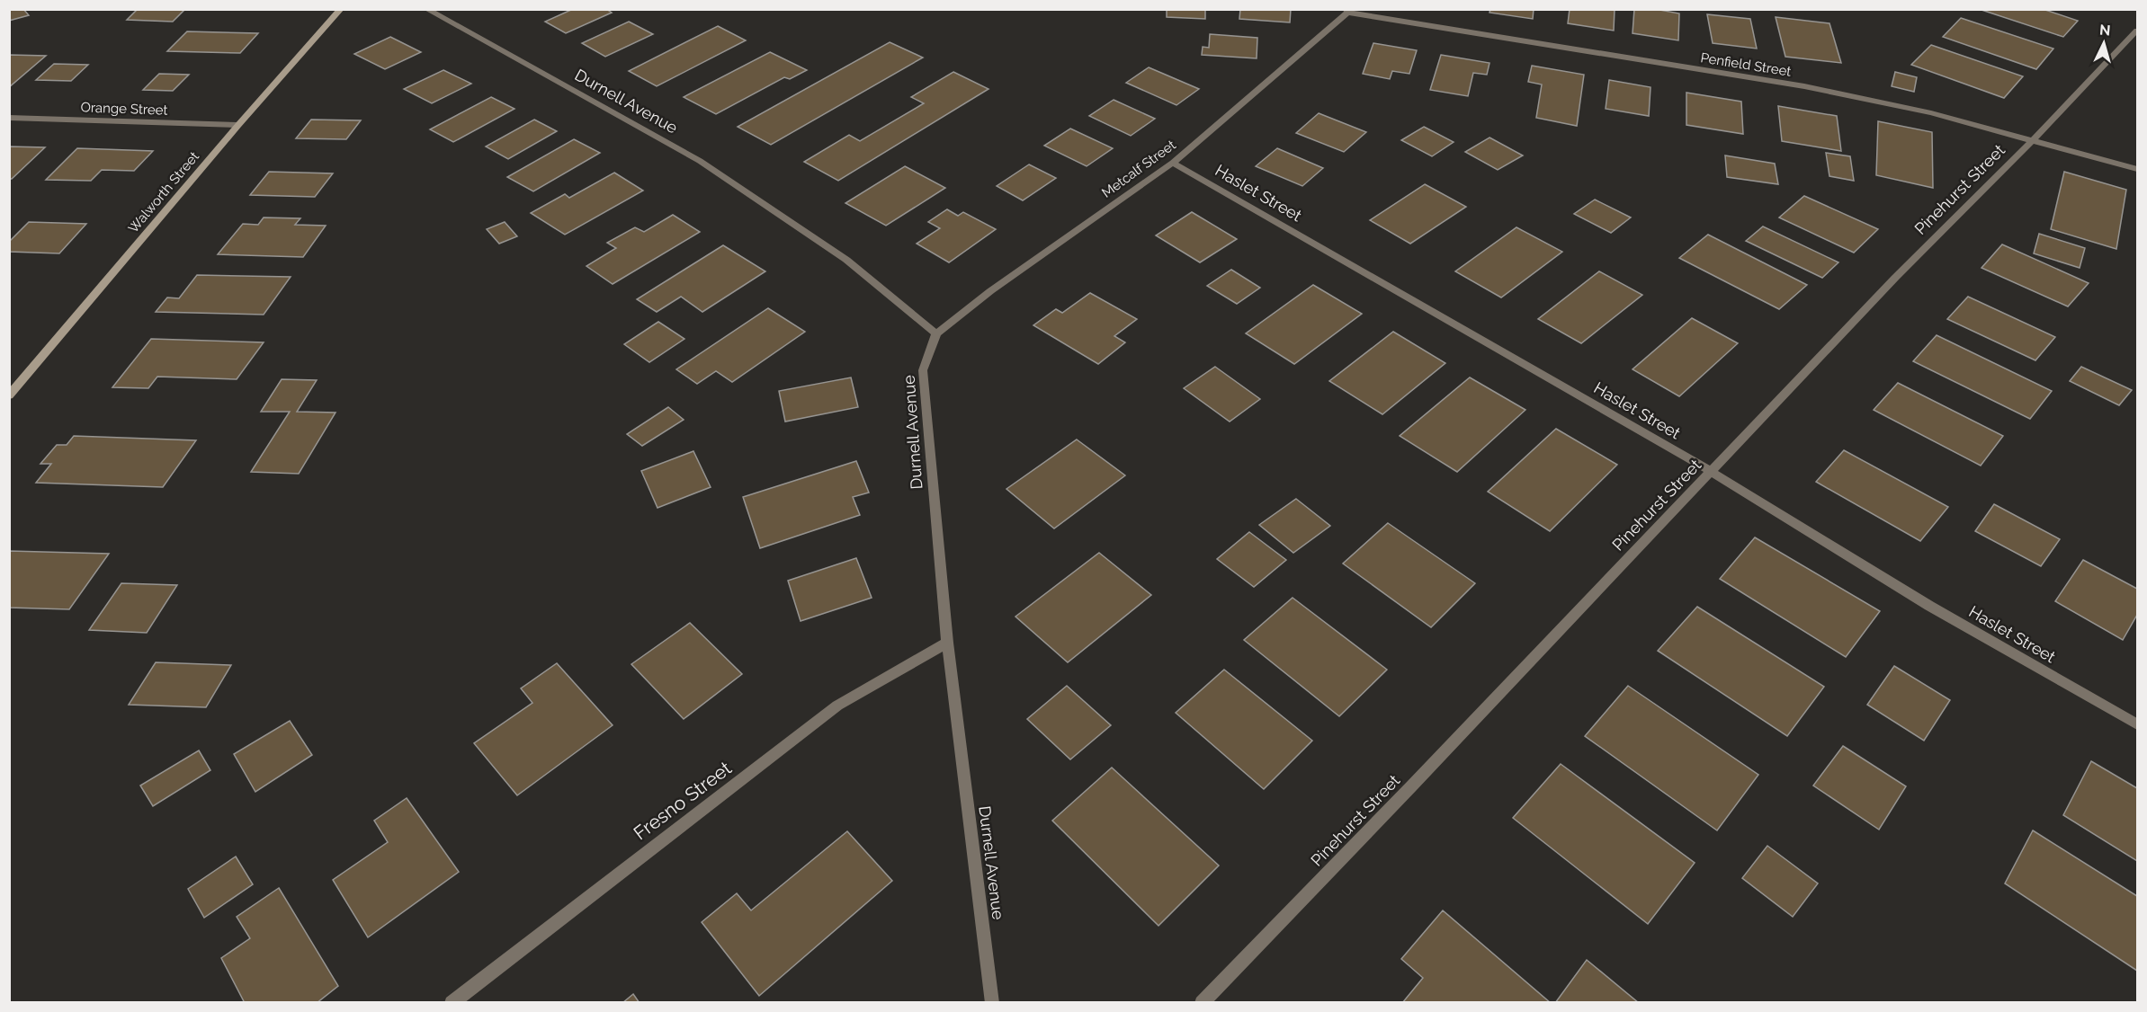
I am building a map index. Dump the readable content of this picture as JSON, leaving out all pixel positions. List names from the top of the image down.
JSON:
{
  "streets": {
    "street": [
      "Penfield Street",
      "Durnell Avenue",
      "Orange Street",
      "Metcalf Street",
      "Pinehurst Street",
      "Walworth Street",
      "Haslet Street",
      "Fresno Street"
    ]
  },
  "crossings": [
    ["Penfield Street", "Metcalf Street"],
    ["Penfield Street", "Pinehurst Street"],
    ["Durnell Avenue", "Metcalf Street"],
    ["Durnell Avenue", "Fresno Street"],
    ["Orange Street", "Walworth Street"],
    ["Metcalf Street", "Haslet Street"],
    ["Pinehurst Street", "Haslet Street"]
  ],
  "north": "top"
}
